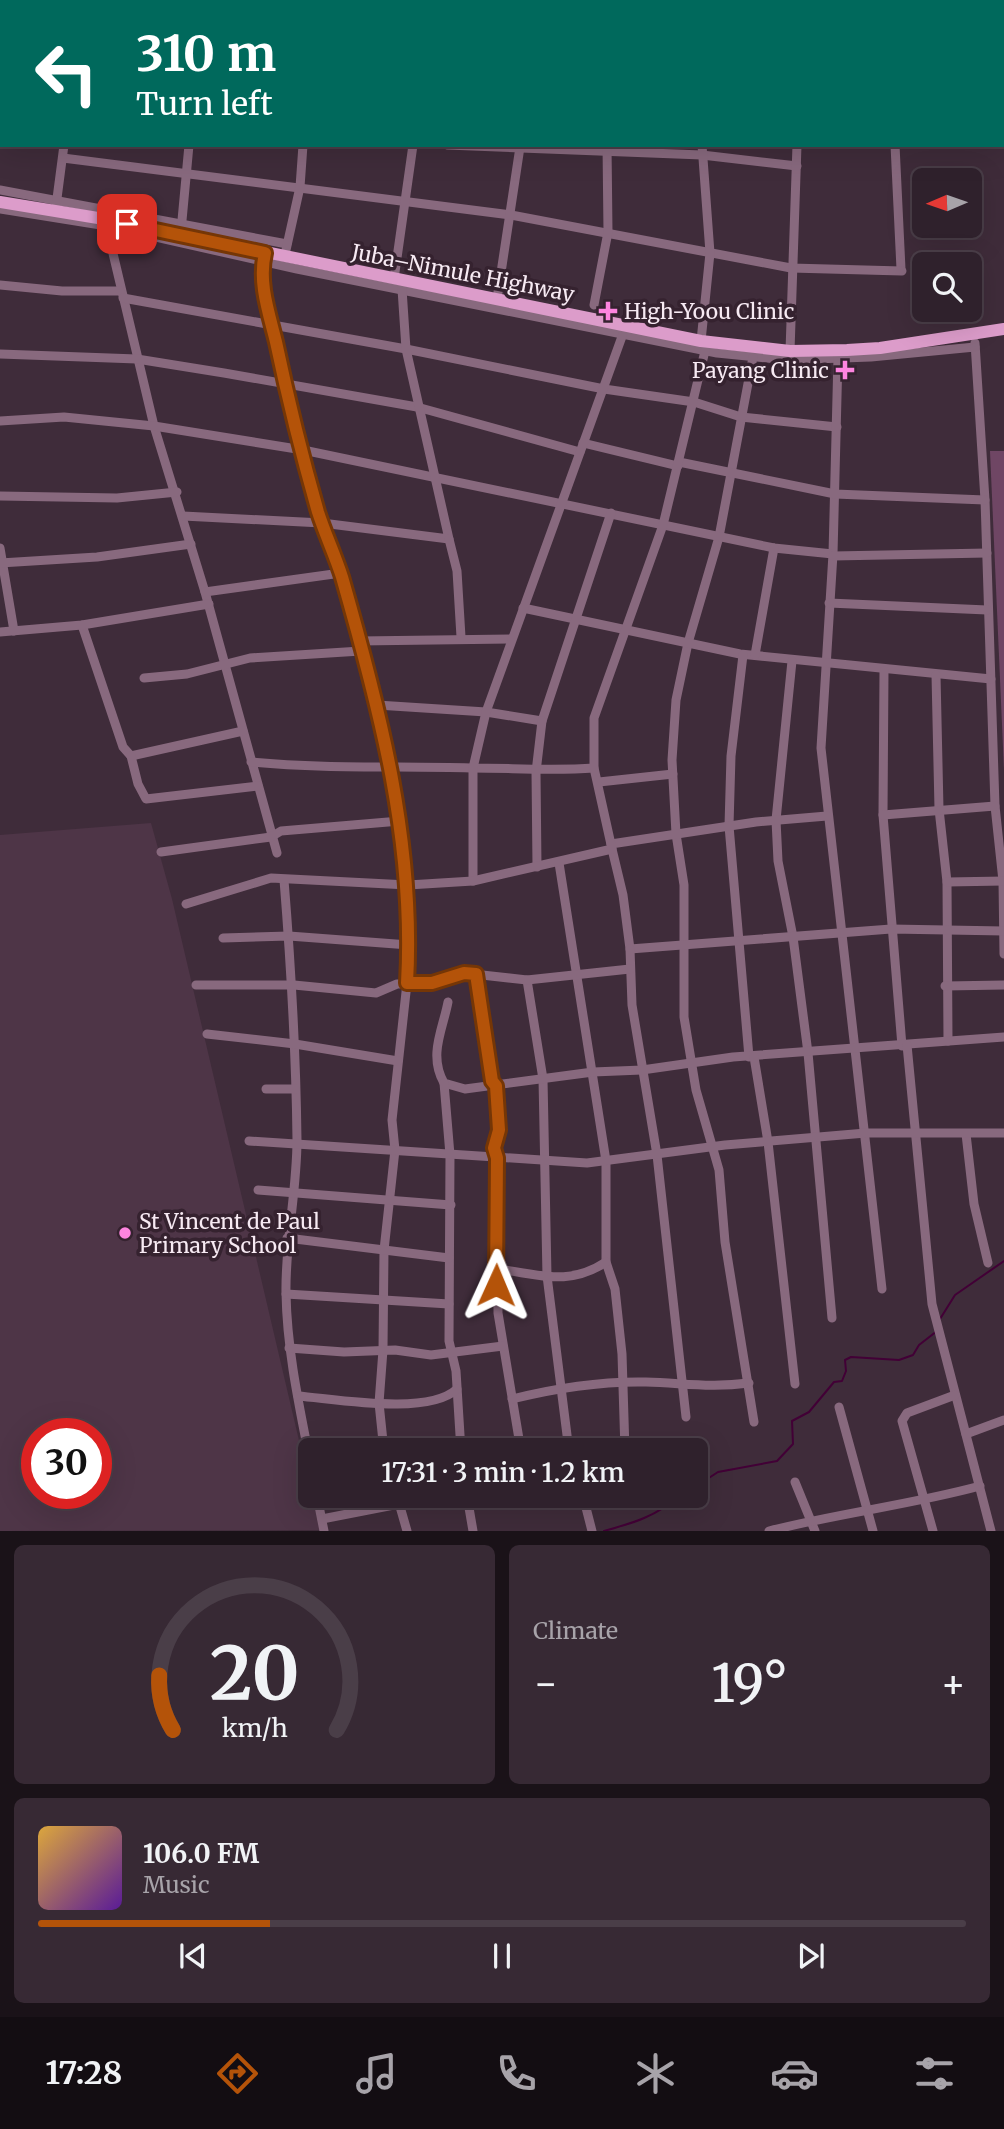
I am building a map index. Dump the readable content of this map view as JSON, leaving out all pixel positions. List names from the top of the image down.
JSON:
{
  "streets": {
    "main road": ["Juba–Nimule Highway"]
  },
  "places": {
    "health": ["High-Yoou Clinic", "Payang Clinic"],
    "other": ["St Vincent de Paul Primary School"]
  },
  "north": "left",
  "page": {
    "turn": ["310 m", "Turn left"],
    "limit": "30",
    "trip": "17:31 · 3 min · 1.2 km",
    "tile": "Climate",
    "heat": ["−", "19°", "+"],
    "song": ["106.0 FM", "Music"],
    "tabs": "17:28",
    "gauge": ["20", "km/h"]
  }
}
